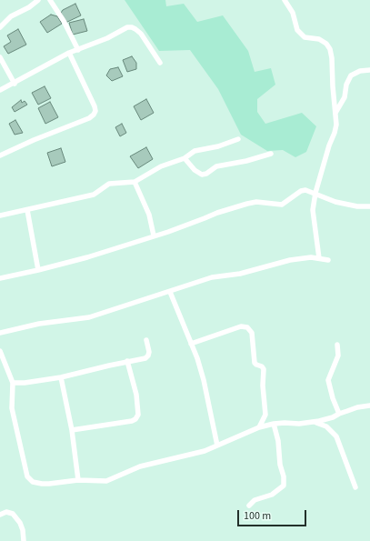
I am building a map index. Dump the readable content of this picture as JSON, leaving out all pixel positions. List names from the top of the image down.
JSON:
{
  "scale_bar": "100 m"
}
